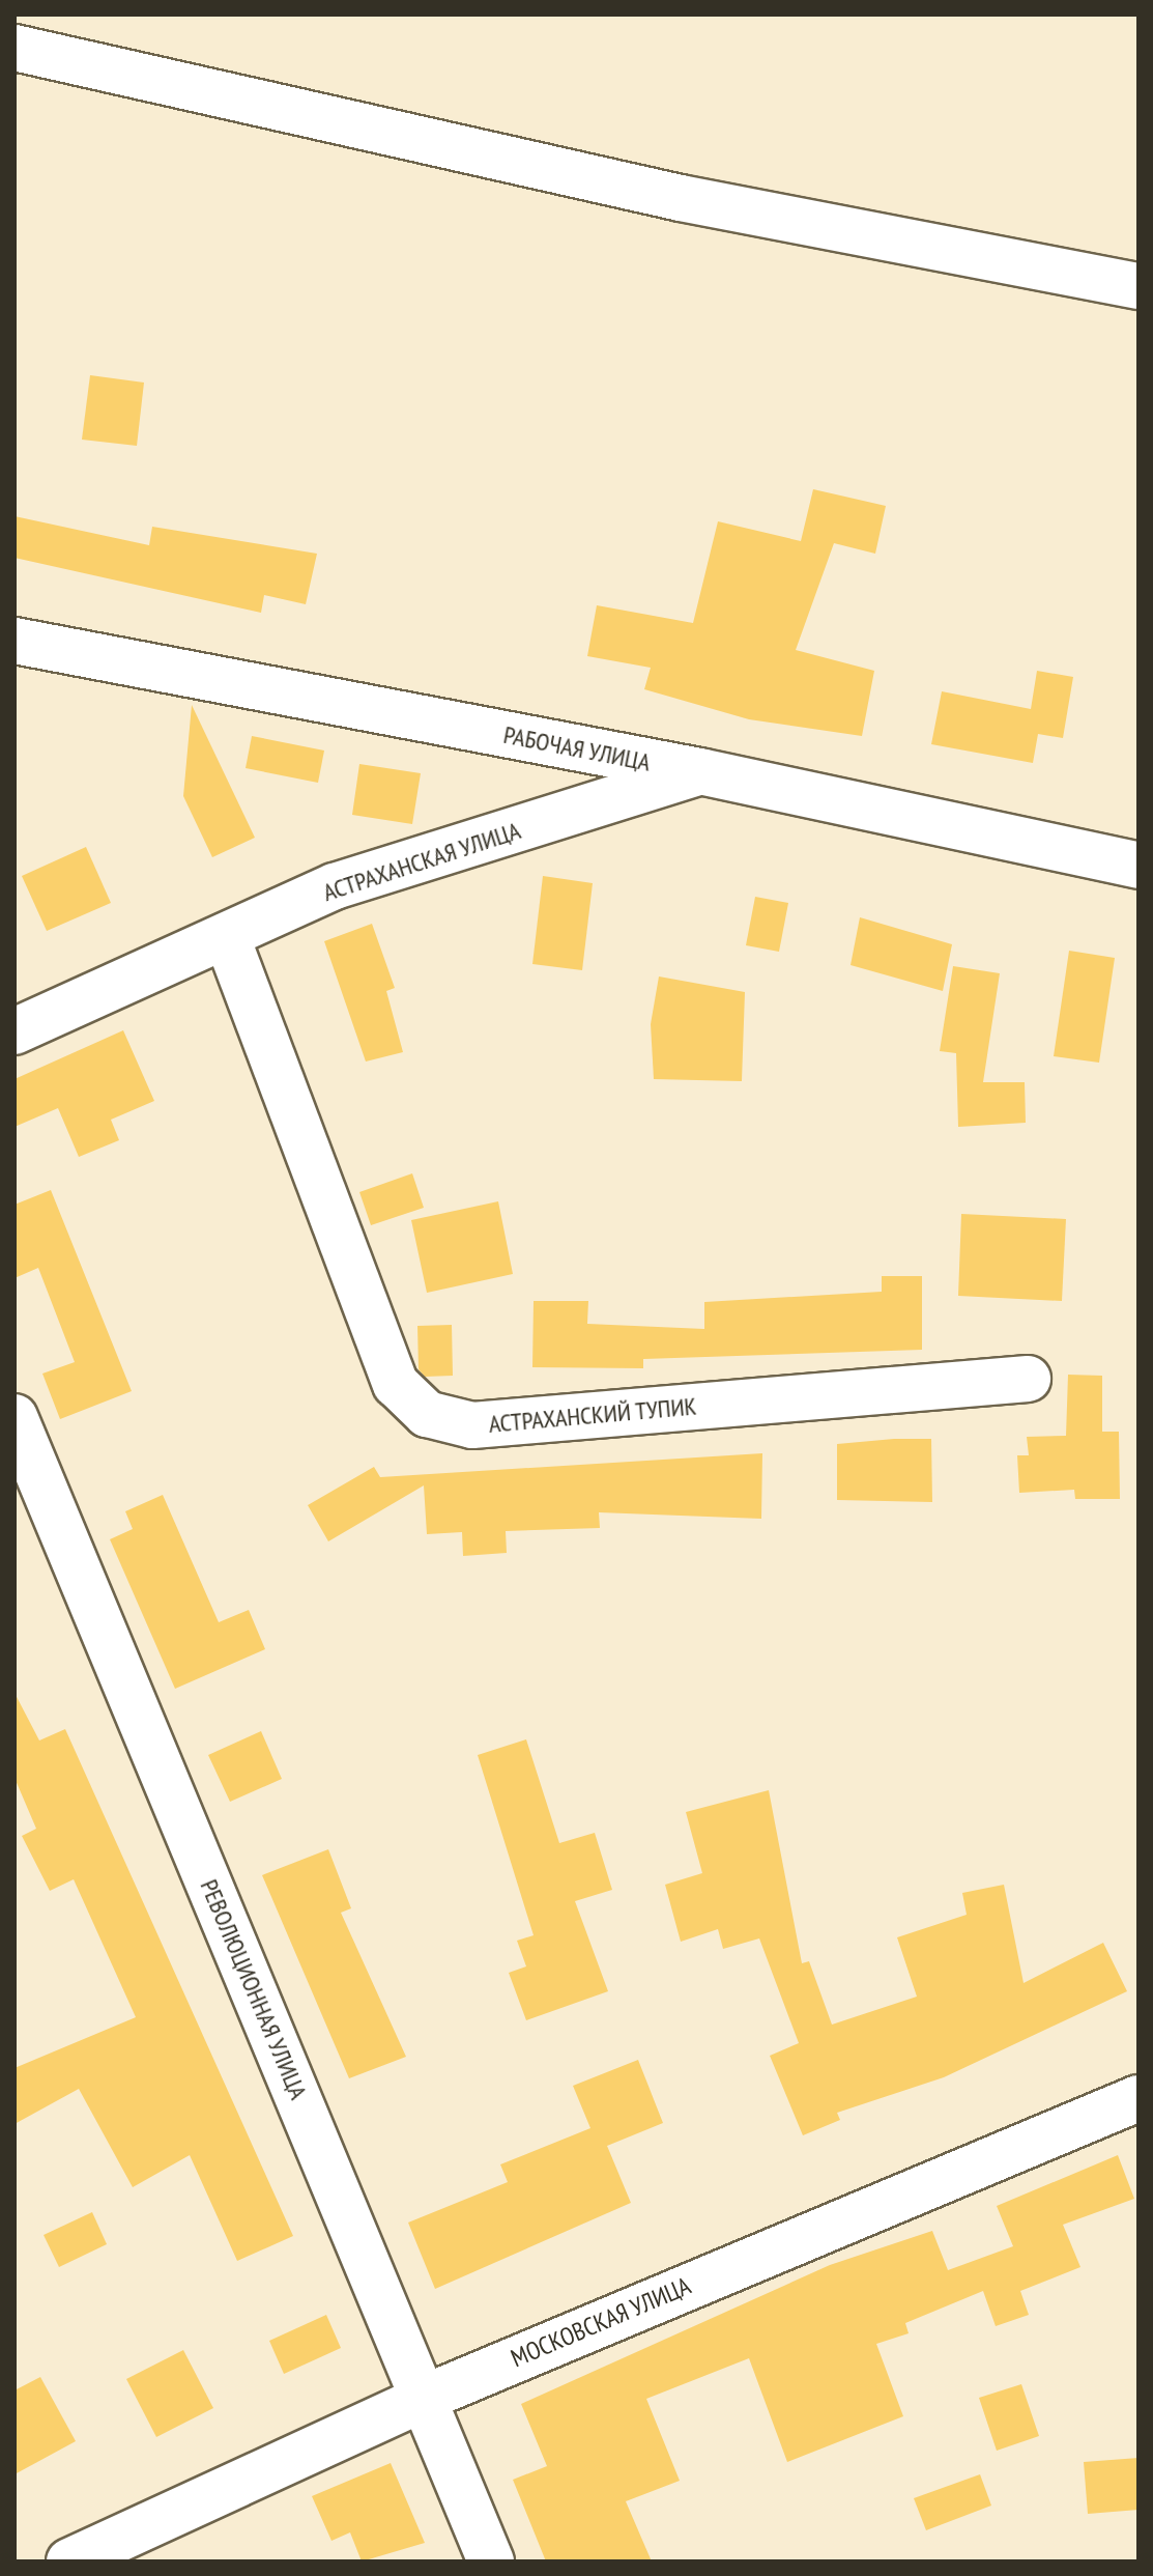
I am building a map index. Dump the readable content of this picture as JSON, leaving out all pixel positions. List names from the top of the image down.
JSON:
{
  "streets": {
    "street": [
      "РАБОЧАЯ УЛИЦА",
      "АСТРАХАНСКАЯ УЛИЦА",
      "АСТРАХАНСКИЙ ТУПИК",
      "РЕВОЛЮЦИОННАЯ УЛИЦА",
      "МОСКОВСКАЯ УЛИЦА"
    ]
  },
  "crossings": [
    ["РАБОЧАЯ УЛИЦА", "АСТРАХАНСКАЯ УЛИЦА"],
    ["АСТРАХАНСКАЯ УЛИЦА", "АСТРАХАНСКИЙ ТУПИК"],
    ["РЕВОЛЮЦИОННАЯ УЛИЦА", "МОСКОВСКАЯ УЛИЦА"]
  ]
}
